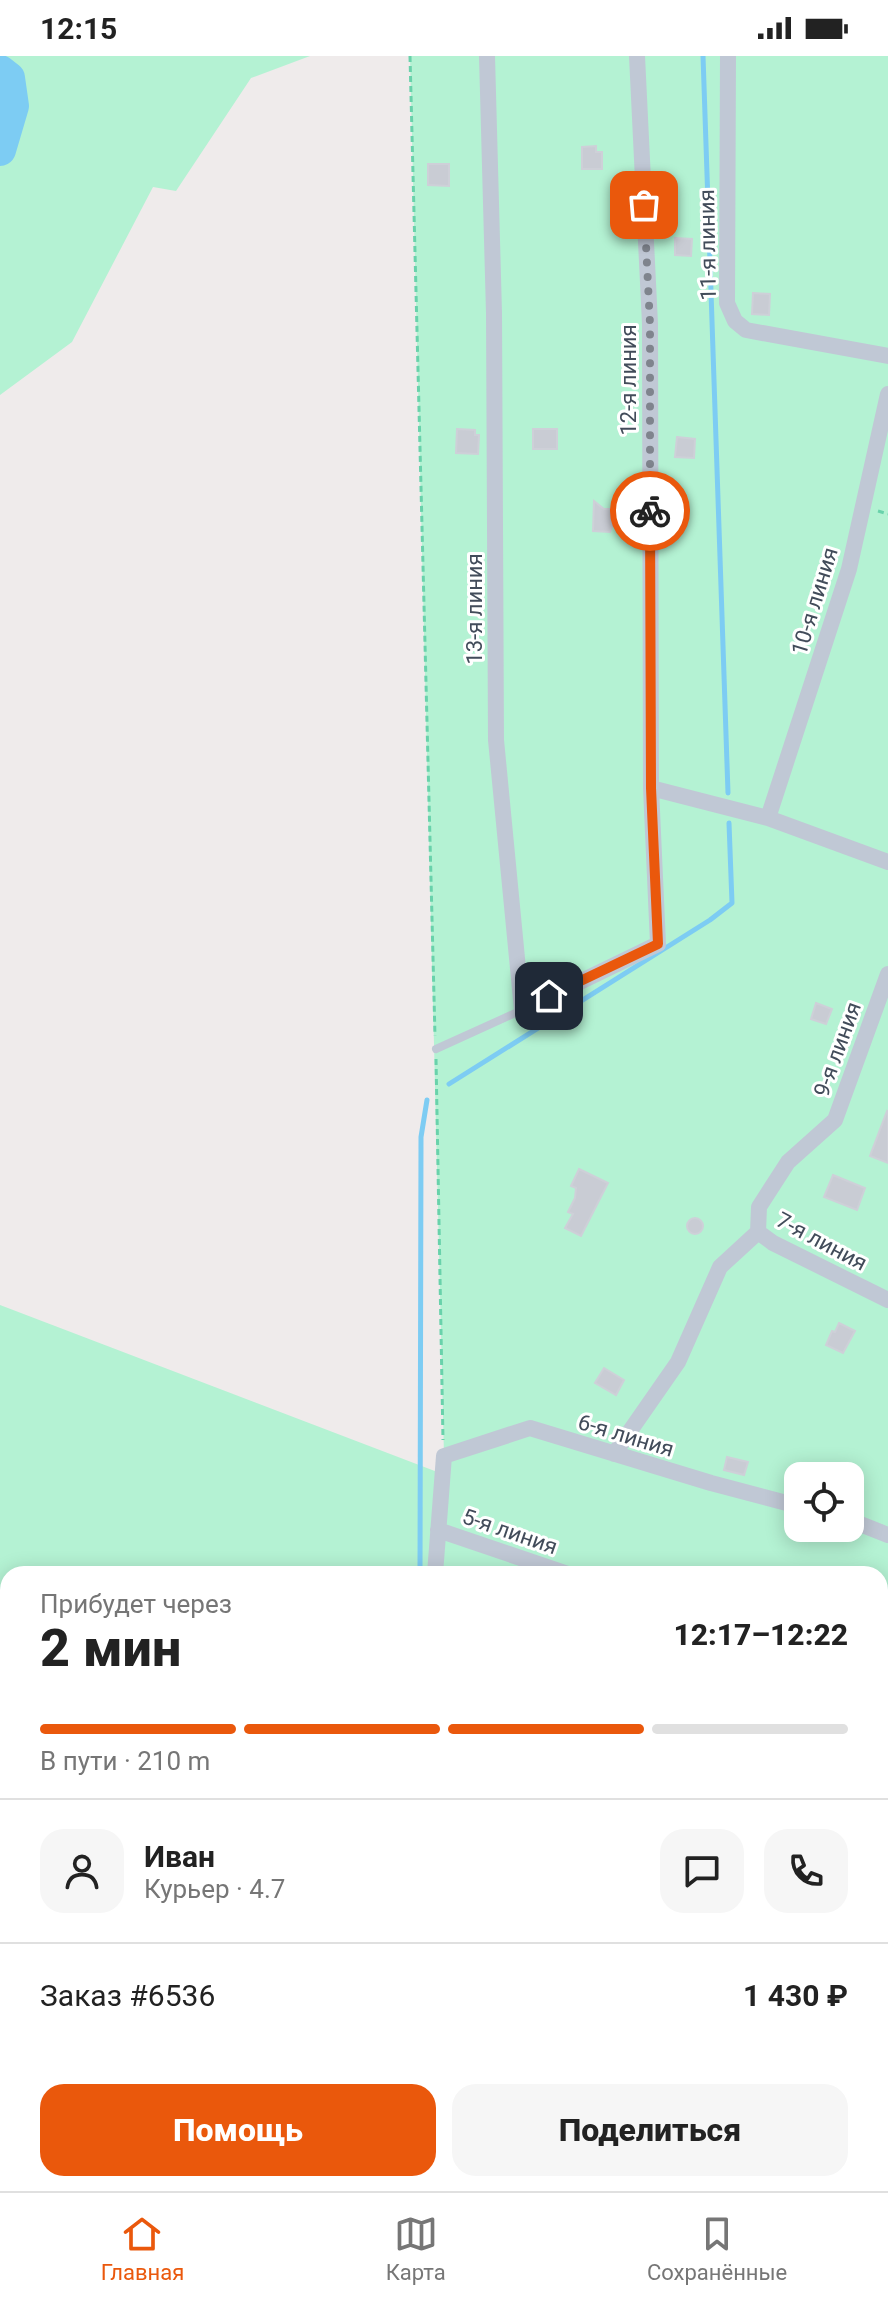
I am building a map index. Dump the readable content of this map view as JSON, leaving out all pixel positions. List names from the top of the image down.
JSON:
{
  "streets": {
    "street": [
      "11-я линия",
      "12-я линия",
      "10-я линия",
      "13-я линия",
      "9-я линия",
      "7-я линия",
      "6-я линия",
      "5-я линия"
    ]
  },
  "crossings": [
    ["12-я линия", "13-я линия"],
    ["9-я линия", "7-я линия"]
  ],
  "page": {
    "status": "12:15",
    "heading": ["2 мин", "Прибудет через", "12:17–12:22"],
    "panel": [
      "Иван",
      "Курьер · 4.7",
      "Заказ #6536",
      "1 430 ₽"
    ],
    "bar": "В пути · 210 m",
    "buttons": ["Помощь", "Поделиться"],
    "tabs": ["Главная", "Карта", "Сохранённые"]
  }
}
